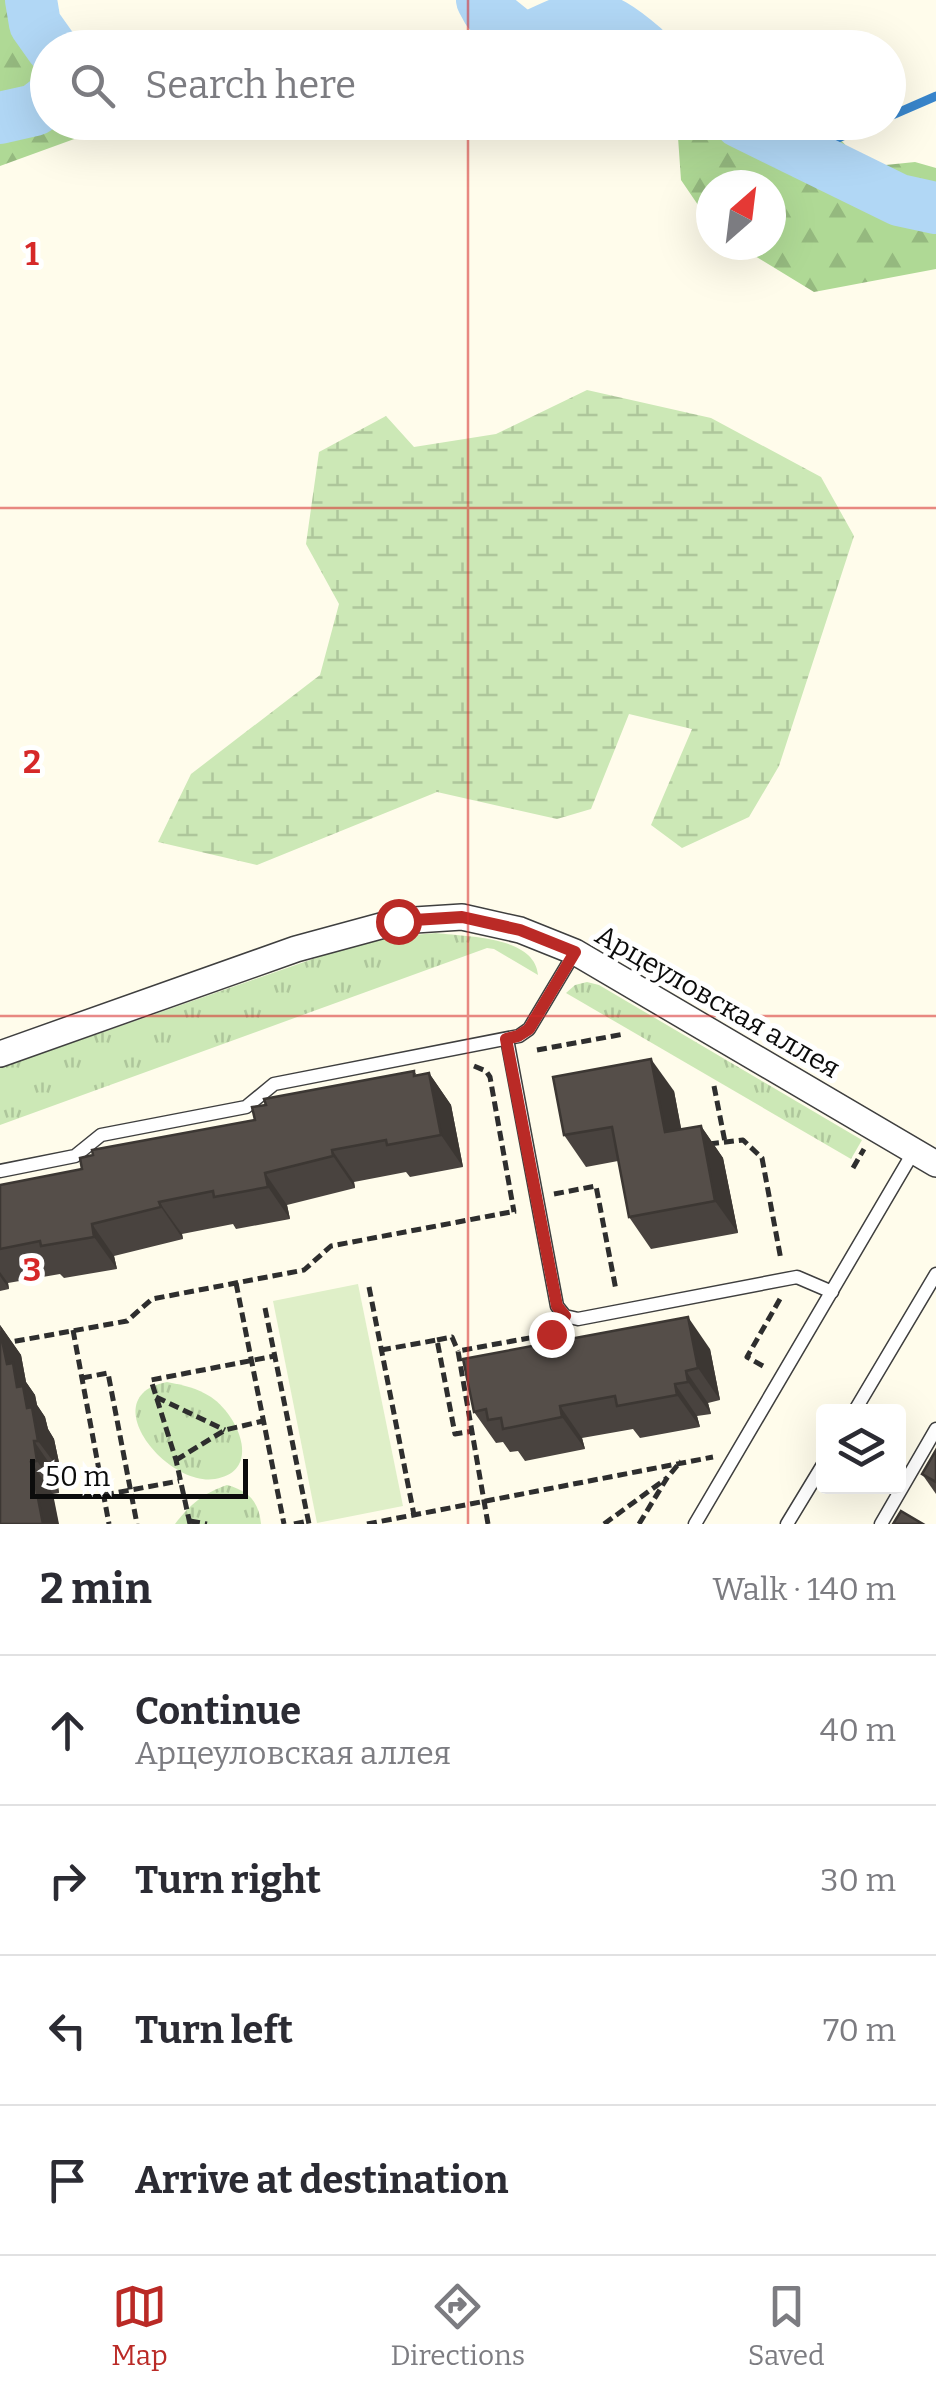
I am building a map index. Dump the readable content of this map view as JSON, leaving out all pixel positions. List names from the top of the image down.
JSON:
{
  "streets": {
    "street": ["Арцеуловская аллея"]
  },
  "scale_bar": "50 m",
  "north": "top right",
  "page": {
    "search": "Search here",
    "scale": "50 m",
    "heading": ["2 min", "Walk · 140 m"],
    "list": [
      ["Continue", "Арцеуловская аллея", "40 m"],
      ["Turn right", "30 m"],
      ["Turn left", "70 m"],
      "Arrive at destination"
    ],
    "nav": ["Map", "Directions", "Saved"]
  },
  "grid": {
    "rows": ["1", "2", "3"]
  }
}
